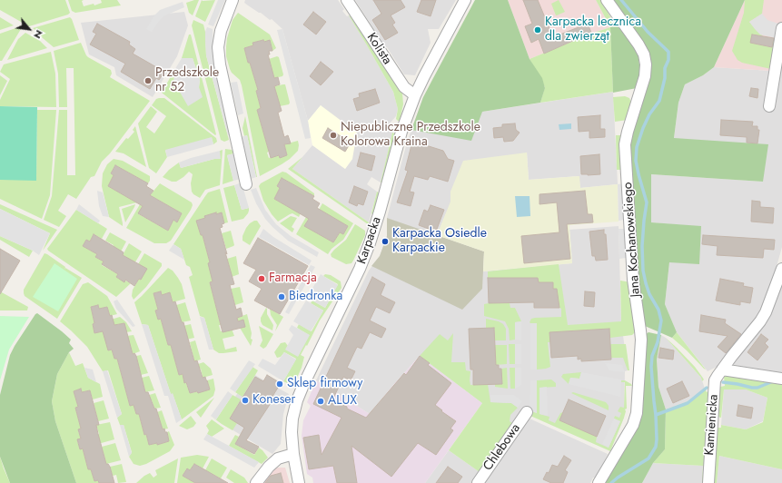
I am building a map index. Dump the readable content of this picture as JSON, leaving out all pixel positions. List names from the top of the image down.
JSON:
{
  "streets": {
    "street": [
      "Kolista",
      "Jana Kochanowskiego",
      "Karpacka",
      "Kamienicka",
      "Chlebowa"
    ]
  },
  "crossings": [
    ["Kolista", "Karpacka"]
  ],
  "places": [
    "Karpacka lecznica dla zwierząt",
    "Przedszkole nr 52",
    "Niepubliczne Przedszkole Kolorowa Kraina",
    "Karpacka Osiedle Karpackie",
    "Farmacja",
    "Biedronka",
    "Sklep firmowy",
    "Koneser",
    "ALUX"
  ],
  "north": "bottom right"
}
